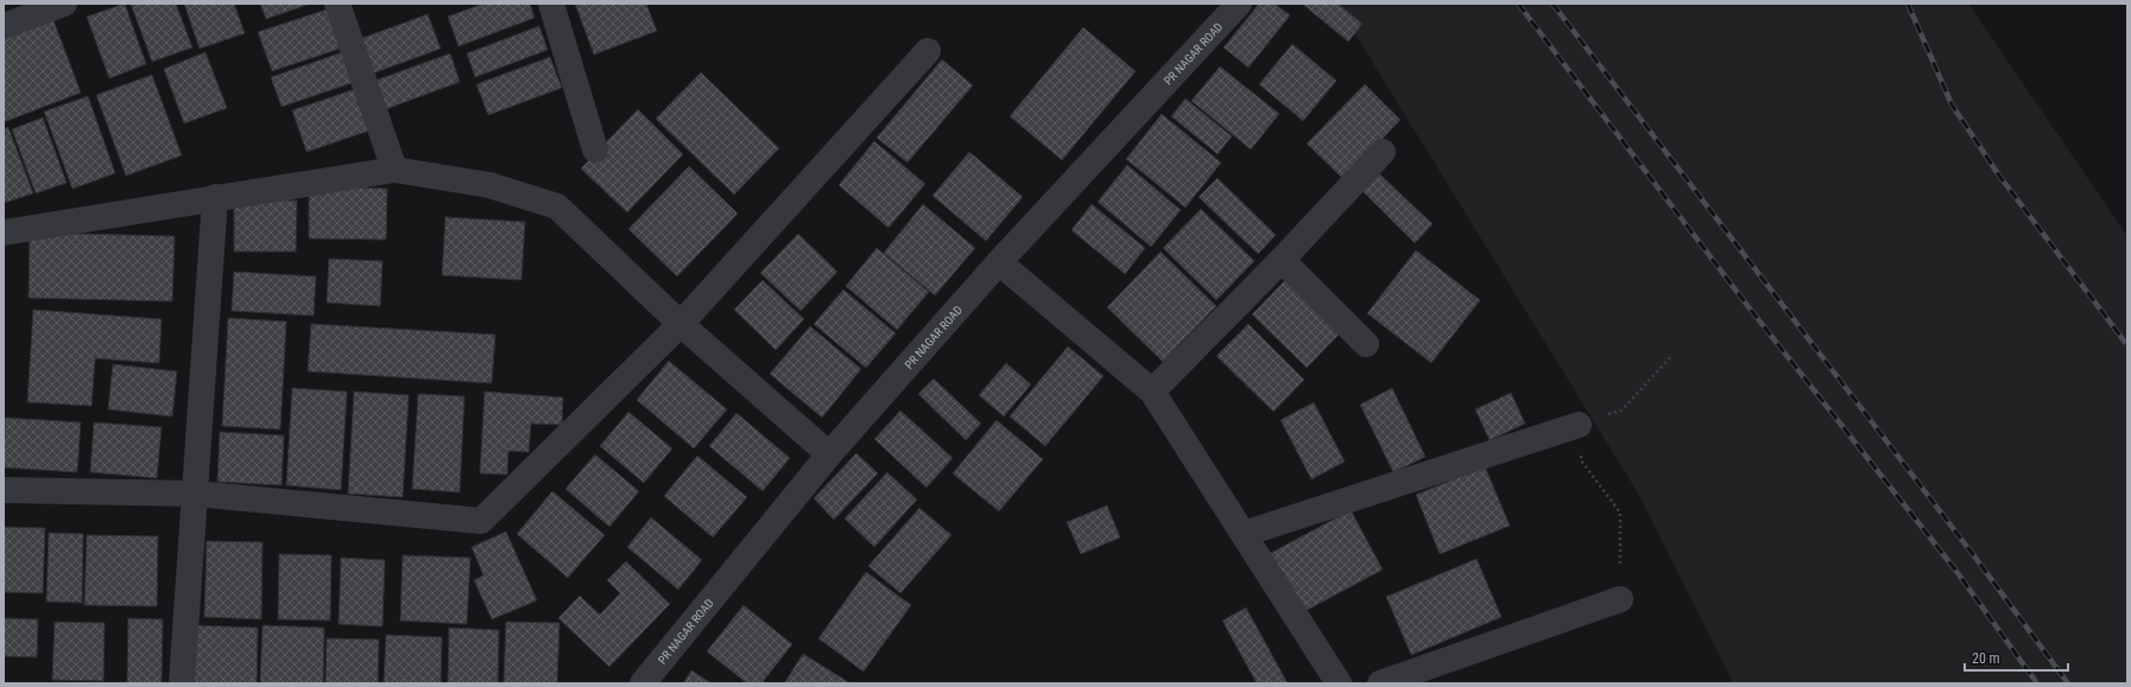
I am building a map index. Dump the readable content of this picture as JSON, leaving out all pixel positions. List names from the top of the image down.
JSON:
{
  "streets": {
    "street": ["PR NAGAR ROAD"]
  },
  "scale_bar": "20 m"
}
